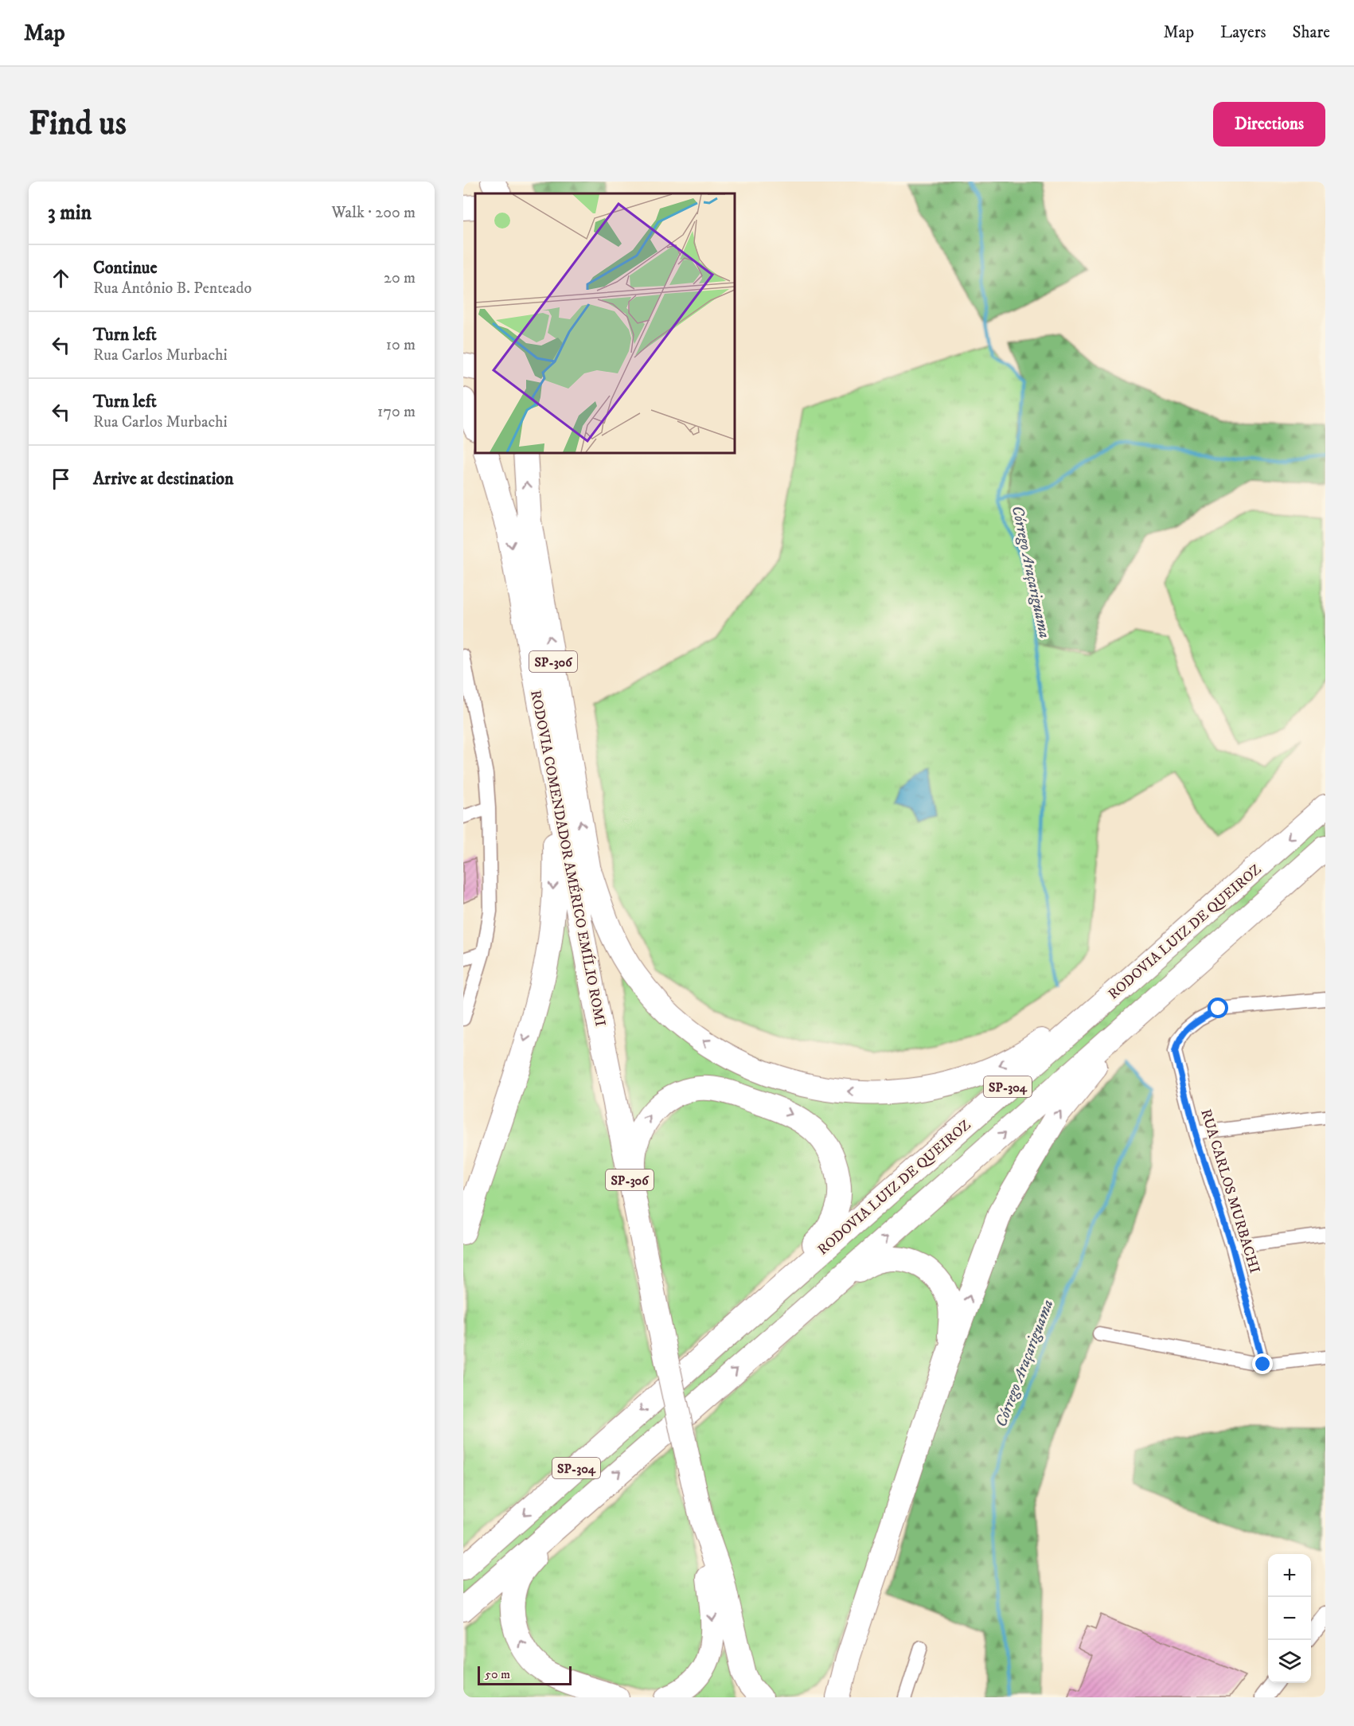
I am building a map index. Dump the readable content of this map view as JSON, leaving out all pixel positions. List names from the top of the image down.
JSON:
{
  "streets": {
    "highway": [
      "SP-306",
      "RODOVIA COMENDADOR AMÉRICO EMÍLIO ROMI",
      "RODOVIA LUIZ DE QUEIROZ",
      "SP-304"
    ],
    "street": ["RUA CARLOS MURBACHI"]
  },
  "crossings": [
    ["RODOVIA COMENDADOR AMÉRICO EMÍLIO ROMI", "RODOVIA LUIZ DE QUEIROZ"]
  ],
  "water": ["Córrego Araçariguama"],
  "scale_bar": "50 m",
  "page": {
    "header": "Map",
    "nav": ["Map", "Layers", "Share"],
    "buttons": "Directions",
    "title": "Find us",
    "heading": ["3 min", "Walk · 200 m"],
    "list": [
      ["Continue", "Rua Antônio B. Penteado", "20 m"],
      ["Turn left", "Rua Carlos Murbachi", "10 m"],
      ["Turn left", "Rua Carlos Murbachi", "170 m"],
      "Arrive at destination"
    ],
    "map_buttons": ["+", "−"],
    "scale": "50 m"
  }
}
